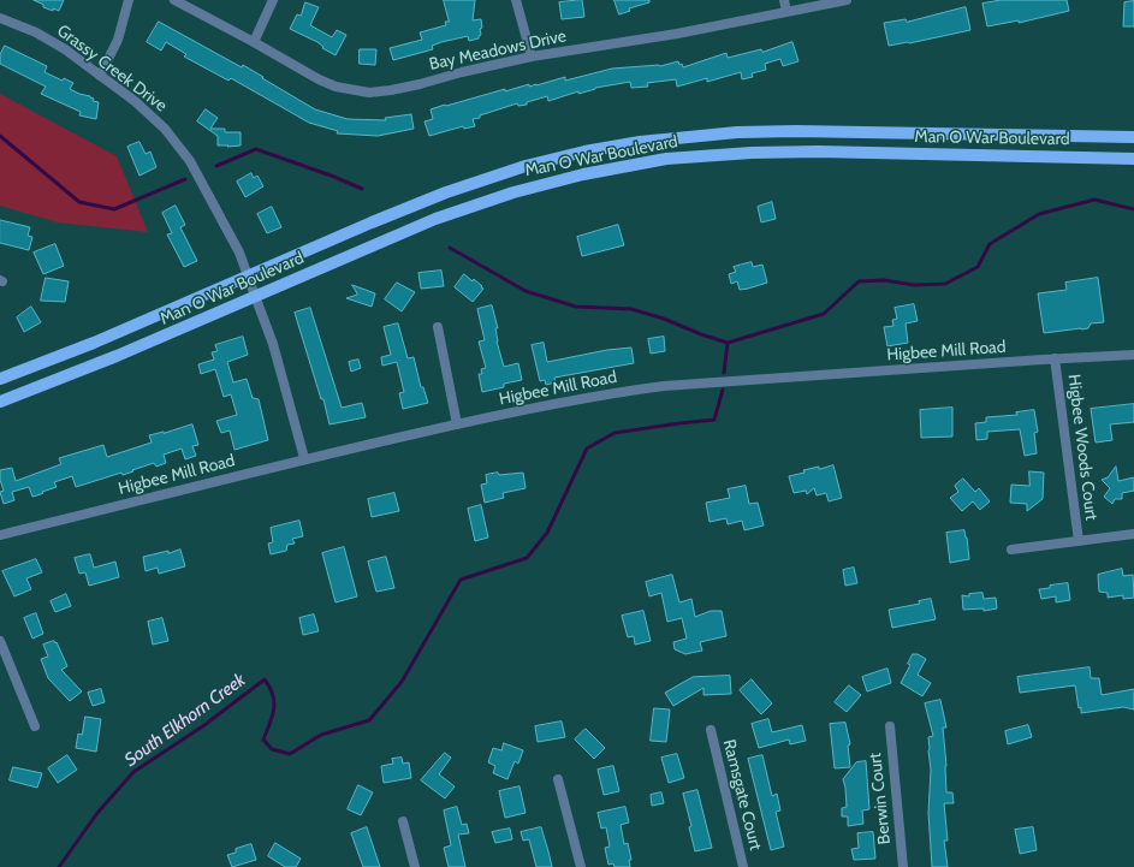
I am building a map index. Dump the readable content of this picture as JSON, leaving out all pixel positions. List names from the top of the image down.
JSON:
{
  "streets": {
    "main road": ["Man O War Boulevard"],
    "street": [
      "Bay Meadows Drive",
      "Grassy Creek Drive",
      "Higbee Mill Road",
      "Higbee Woods Court",
      "Ramsgate Court",
      "Berwin Court"
    ]
  },
  "crossings": [
    ["Grassy Creek Drive", "Man O War Boulevard"],
    ["Grassy Creek Drive", "Higbee Mill Road"],
    ["Higbee Mill Road", "Higbee Woods Court"]
  ],
  "water": ["South Elkhorn Creek"]
}
